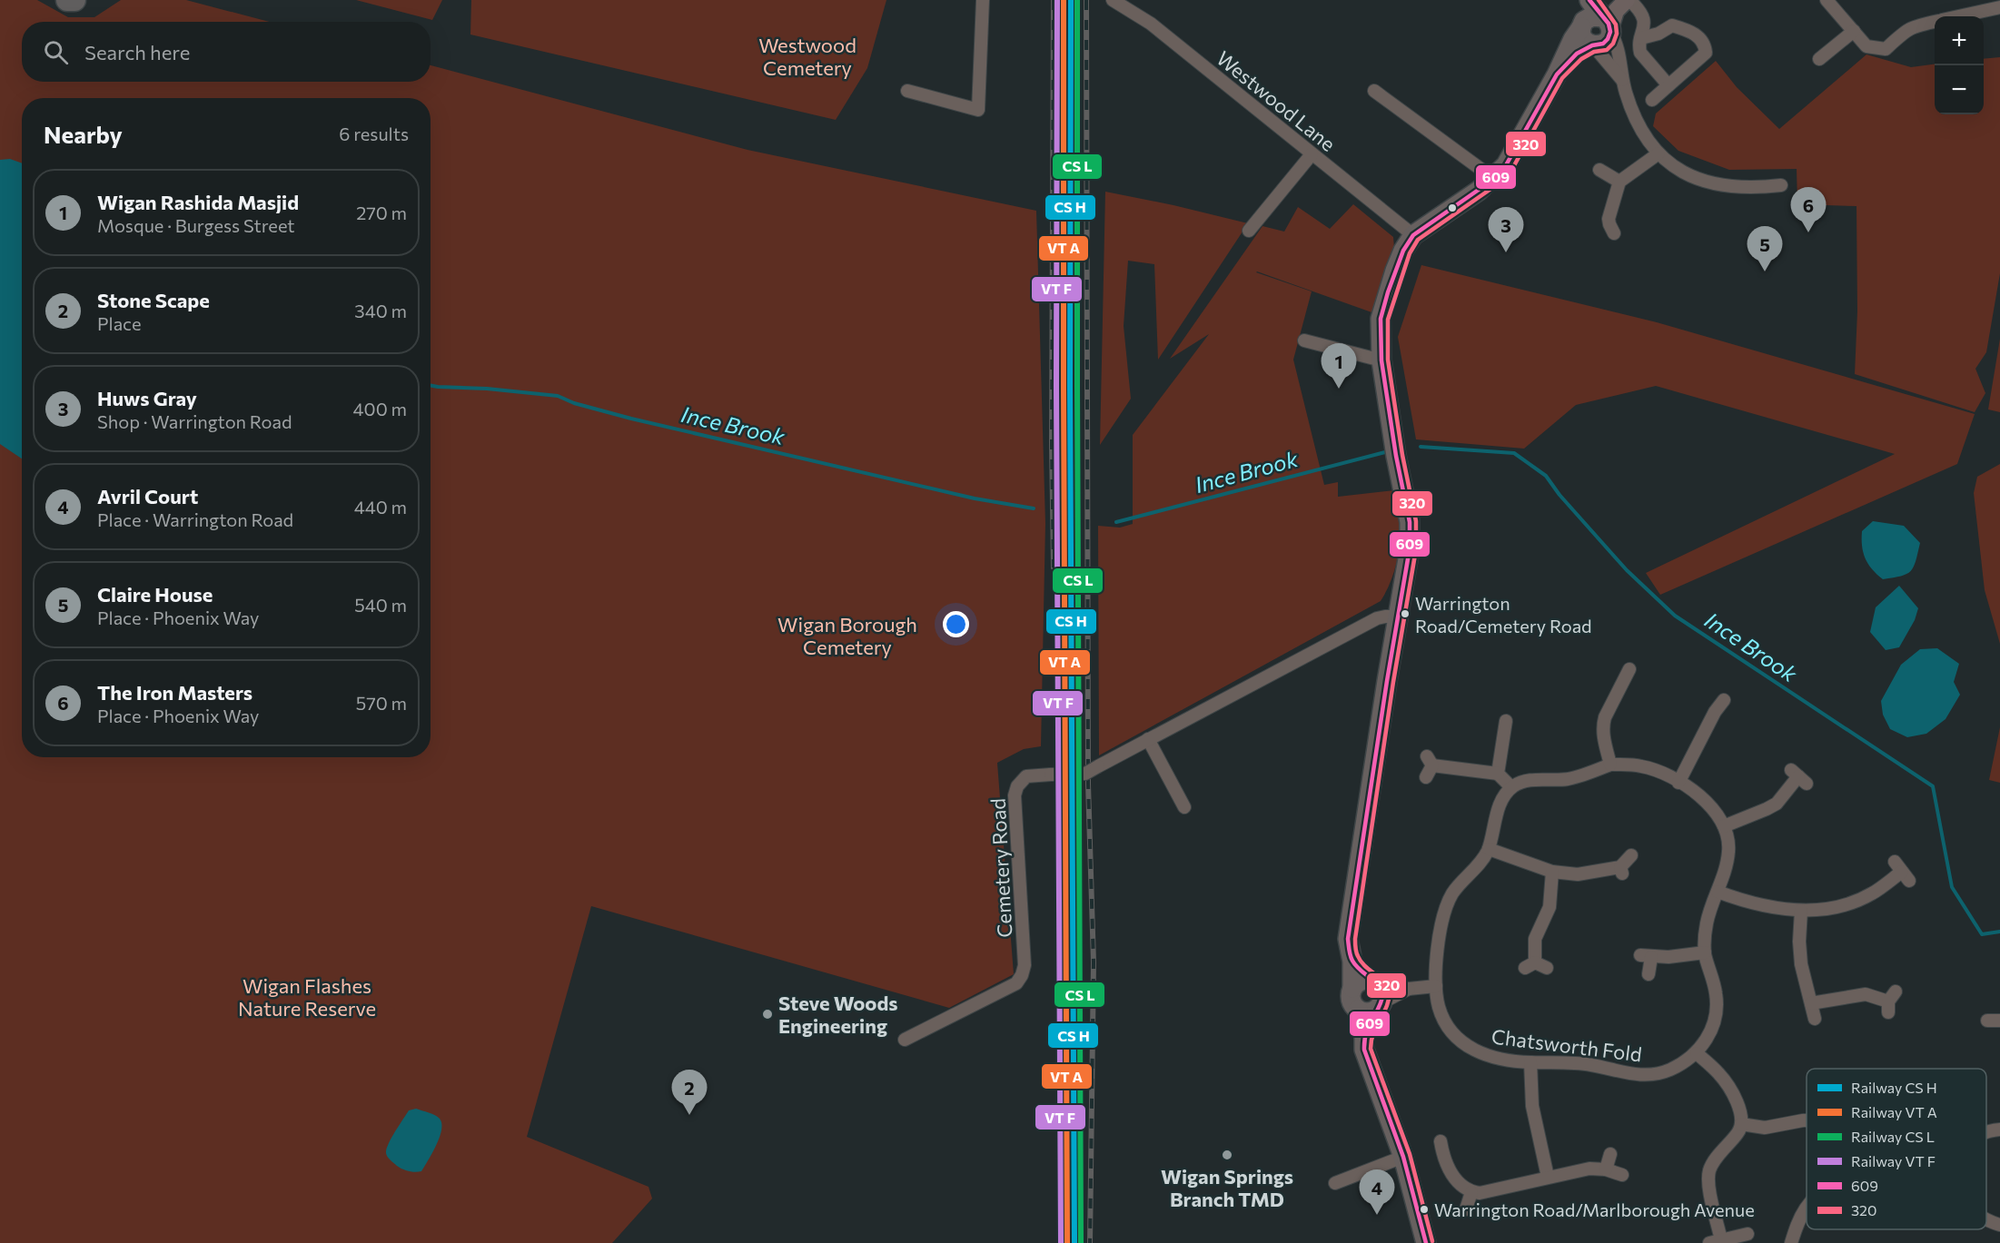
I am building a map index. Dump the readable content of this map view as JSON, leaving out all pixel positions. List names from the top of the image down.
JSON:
{
  "streets": {
    "street": ["Westwood Lane", "Cemetery Road", "Chatsworth Fold"]
  },
  "water": ["Ince Brook"],
  "parks": ["Westwood Cemetery", "Wigan Borough Cemetery", "Wigan Flashes Nature Reserve"],
  "places": [
    "Warrington Road/Cemetery Road",
    "Steve Woods Engineering",
    "Wigan Springs Branch TMD",
    "Warrington Road/Marlborough Avenue"
  ],
  "lines": ["transit line 609", "transit line 320"],
  "legend": [
    "Railway CS H",
    "Railway VT A",
    "Railway CS L",
    "Railway VT F",
    "609",
    "320"
  ],
  "page": {
    "map_buttons": ["+", "−"],
    "search": "Search here",
    "heading": ["Nearby", "6 results"],
    "list": [
      {
        "mark": "1",
        "name": "Wigan Rashida Masjid",
        "note": "Mosque · Burgess Street",
        "value": "270 m"
      },
      {
        "mark": "2",
        "name": "Stone Scape",
        "note": "Place",
        "value": "340 m"
      },
      {
        "mark": "3",
        "name": "Huws Gray",
        "note": "Shop · Warrington Road",
        "value": "400 m"
      },
      {
        "mark": "4",
        "name": "Avril Court",
        "note": "Place · Warrington Road",
        "value": "440 m"
      },
      {
        "mark": "5",
        "name": "Claire House",
        "note": "Place · Phoenix Way",
        "value": "540 m"
      },
      {
        "mark": "6",
        "name": "The Iron Masters",
        "note": "Place · Phoenix Way",
        "value": "570 m"
      }
    ],
    "pins": [
      "6",
      "3",
      "5",
      "1",
      "2",
      "4"
    ]
  }
}
